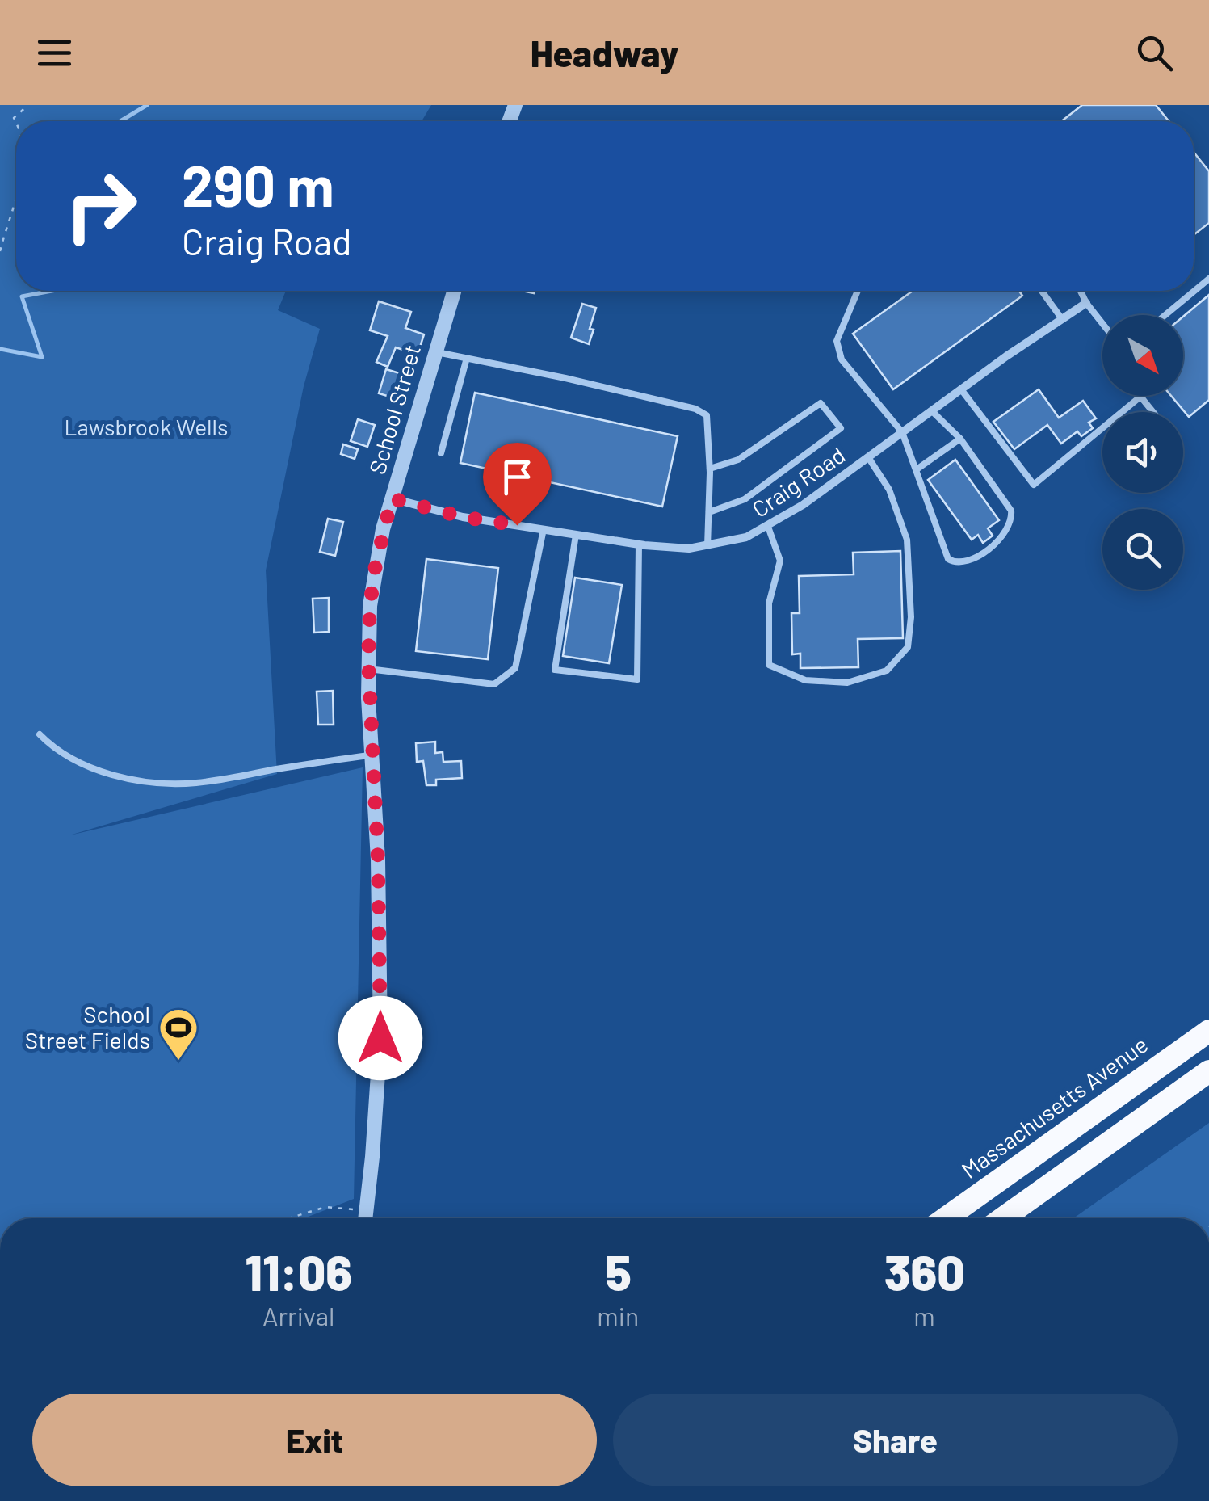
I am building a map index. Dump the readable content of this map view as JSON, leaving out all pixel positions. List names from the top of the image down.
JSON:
{
  "streets": {
    "highway": ["Massachusetts Avenue"],
    "street": ["School Street", "Craig Road"]
  },
  "crossings": [
    ["School Street", "Craig Road"]
  ],
  "parks": ["Lawsbrook Wells"],
  "places": {
    "sports": ["School Street Fields"]
  },
  "north": "bottom right",
  "page": {
    "header": "Headway",
    "turn": ["290 m", "Craig Road"],
    "eta": [
      "11:06",
      "Arrival",
      "5",
      "min",
      "360",
      "m"
    ],
    "buttons": ["Exit", "Share"]
  }
}
